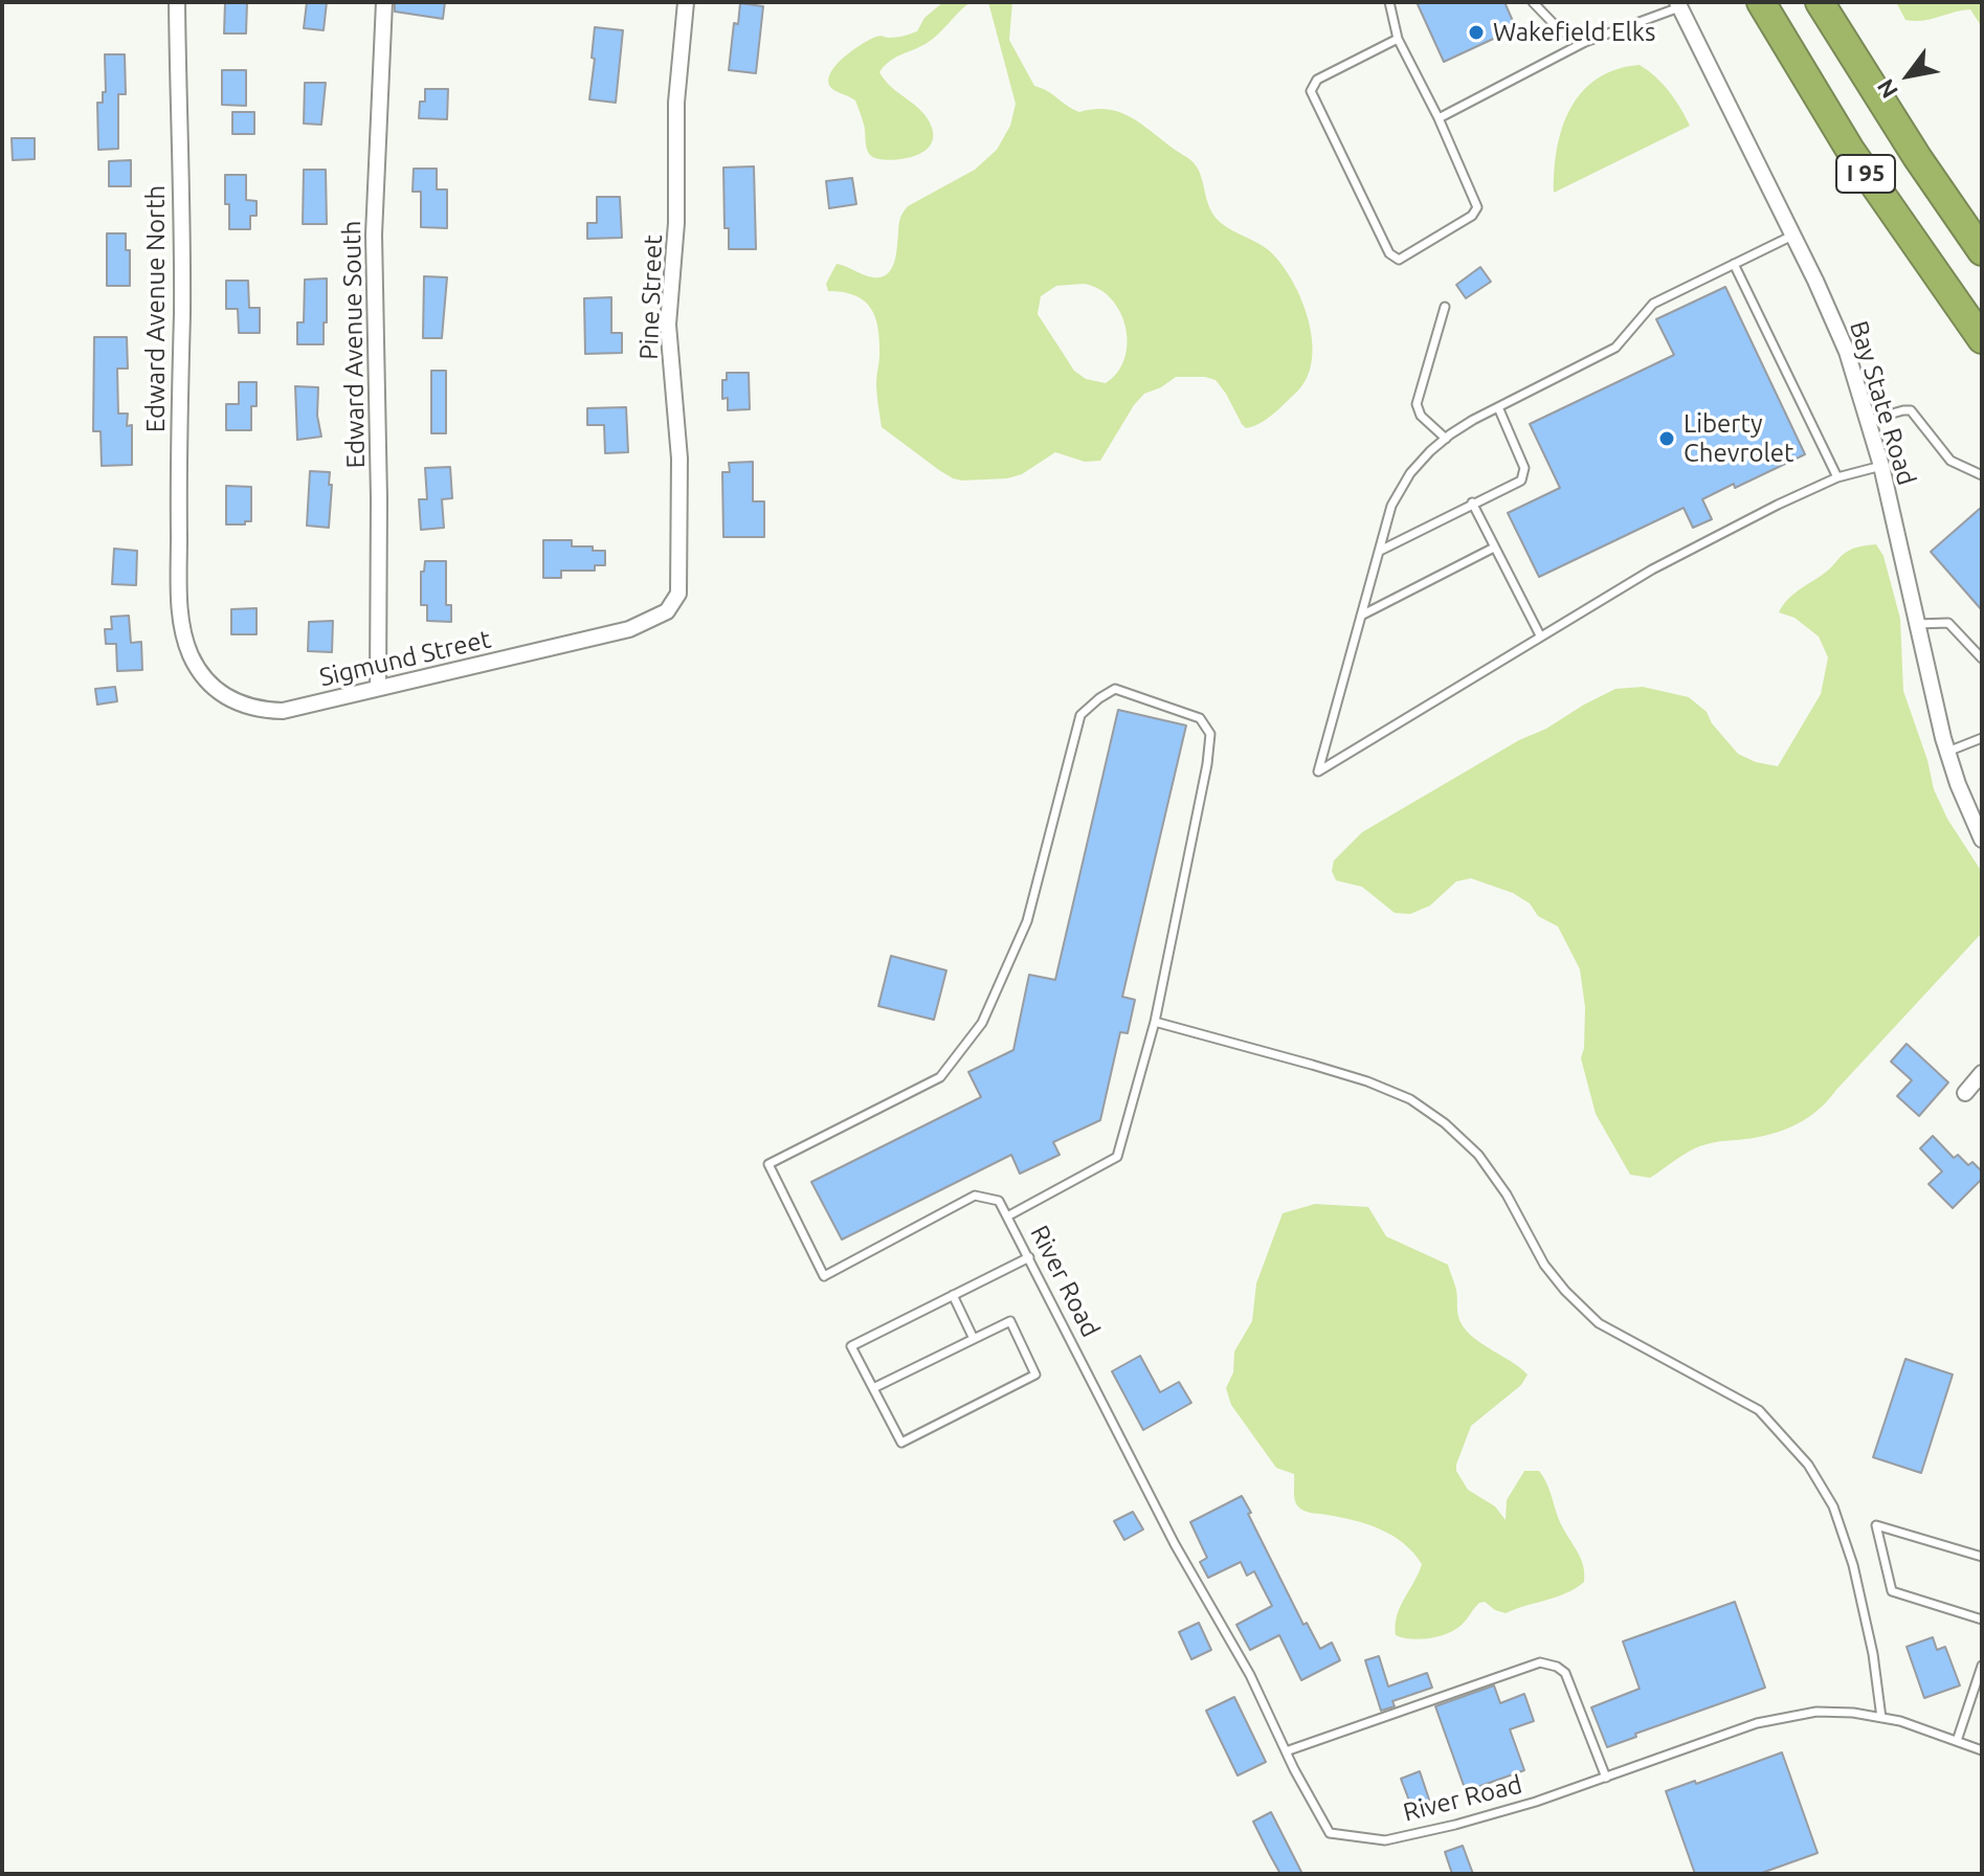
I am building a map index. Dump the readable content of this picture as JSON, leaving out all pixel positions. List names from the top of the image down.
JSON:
{
  "streets": {
    "highway": ["I 95"],
    "street": [
      "Pine Street",
      "Edward Avenue North",
      "Edward Avenue South",
      "Bay State Road",
      "Sigmund Street"
    ],
    "lane": ["River Road"]
  },
  "crossings": [
    ["Pine Street", "Sigmund Street"],
    ["Edward Avenue North", "Sigmund Street"],
    ["Edward Avenue South", "Sigmund Street"]
  ],
  "places": ["Wakefield Elks", "Liberty Chevrolet"],
  "north": "bottom left"
}
